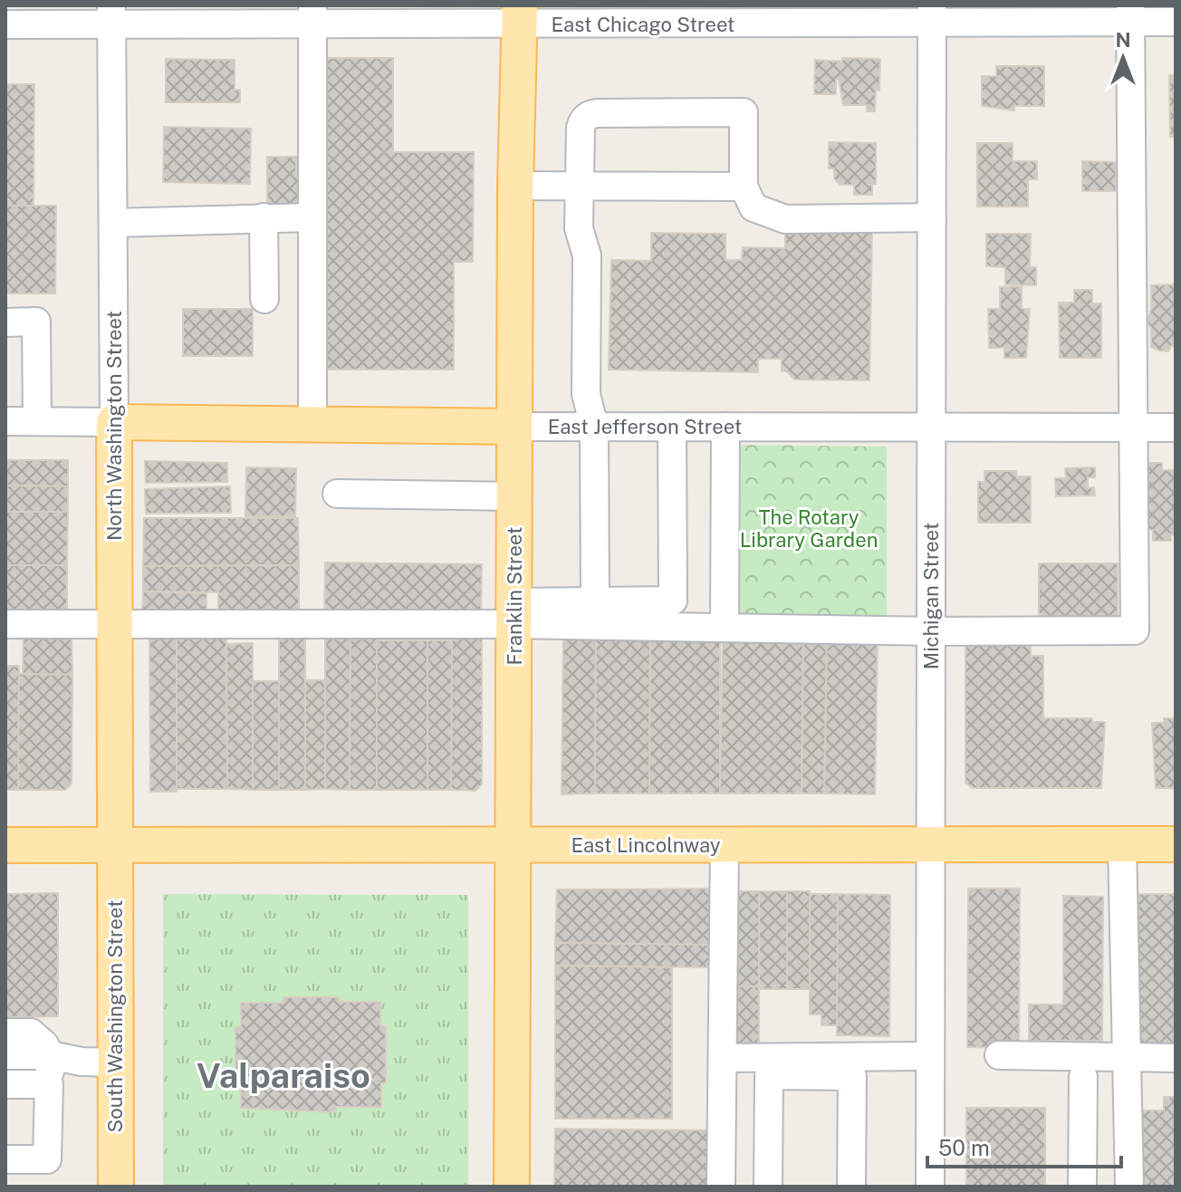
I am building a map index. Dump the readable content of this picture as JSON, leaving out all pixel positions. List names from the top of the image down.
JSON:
{
  "streets": {
    "main road": [
      "North Washington Street",
      "East Jefferson Street",
      "Franklin Street",
      "East Lincolnway",
      "South Washington Street"
    ],
    "street": ["East Chicago Street", "Michigan Street"]
  },
  "crossings": [
    ["East Chicago Street", "North Washington Street"],
    ["East Chicago Street", "Franklin Street"],
    ["East Chicago Street", "Michigan Street"],
    ["North Washington Street", "East Jefferson Street"],
    ["North Washington Street", "East Lincolnway"],
    ["North Washington Street", "South Washington Street"],
    ["East Jefferson Street", "Franklin Street"],
    ["East Jefferson Street", "Michigan Street"],
    ["Franklin Street", "East Lincolnway"],
    ["Michigan Street", "East Lincolnway"],
    ["East Lincolnway", "South Washington Street"]
  ],
  "districts": ["Valparaiso"],
  "parks": ["The Rotary Library Garden"],
  "scale_bar": "50 m",
  "north": "top"
}
